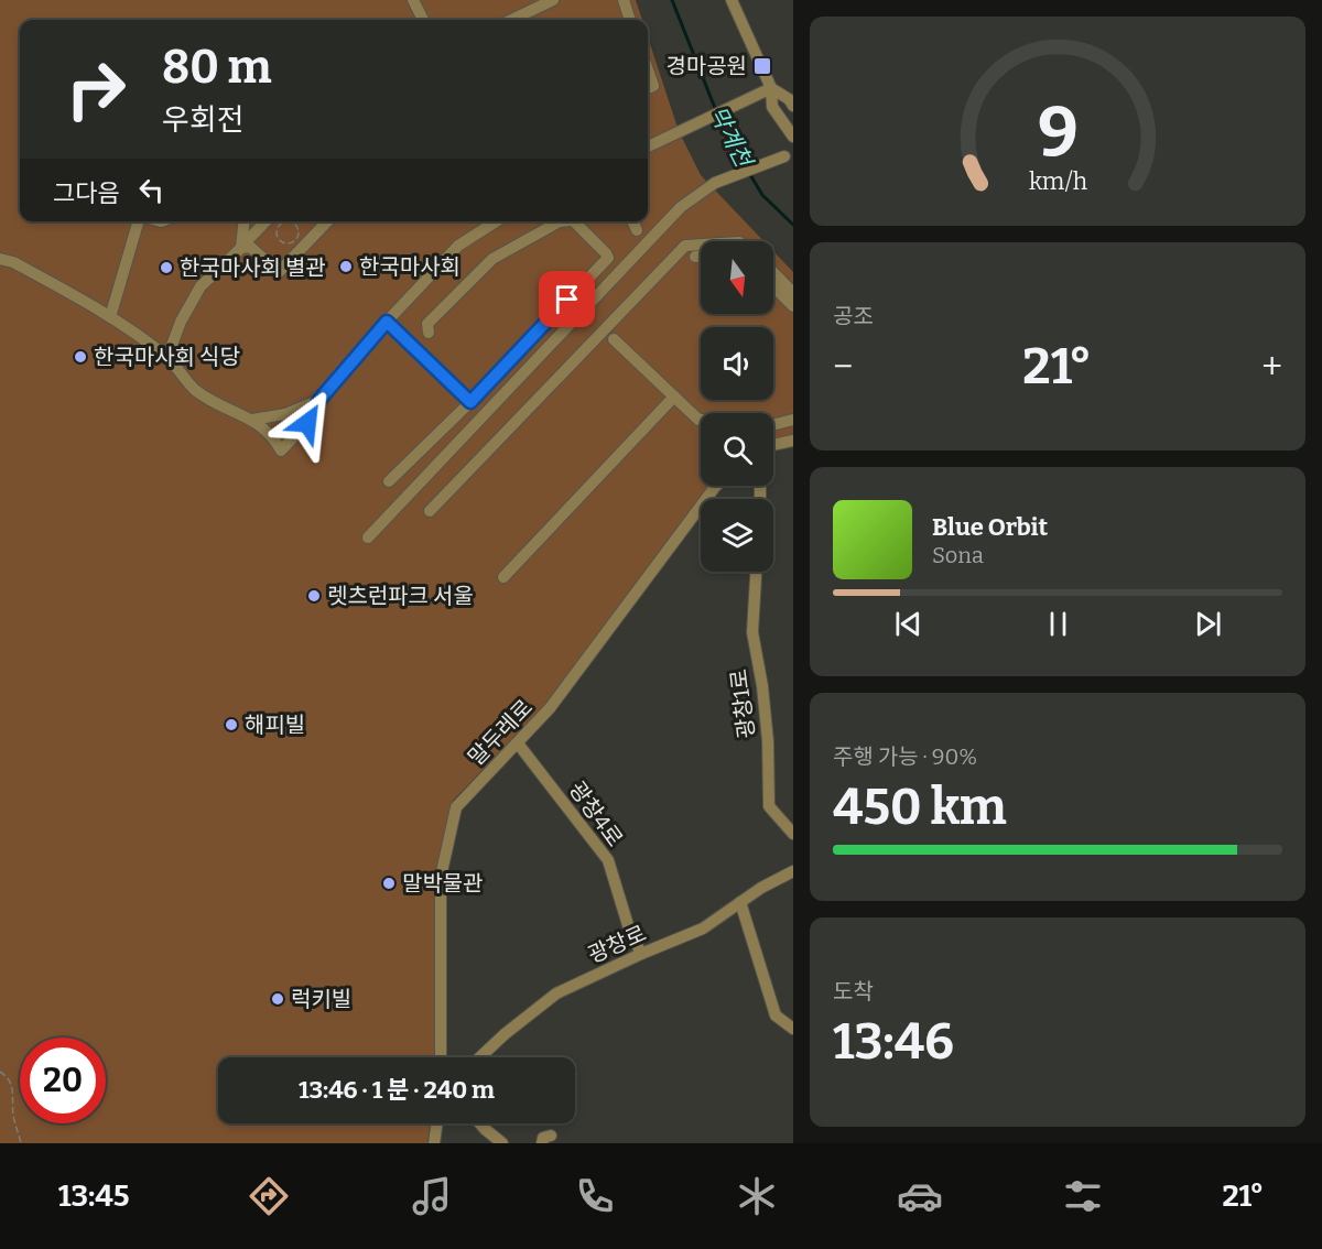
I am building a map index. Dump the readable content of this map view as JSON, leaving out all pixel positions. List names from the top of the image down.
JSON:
{
  "streets": {
    "street": [
      "광창1로",
      "말두레로",
      "광창4로",
      "광창로"
    ]
  },
  "crossings": [
    ["말두레로", "광창4로"],
    ["광창4로", "광창로"]
  ],
  "water": ["막계천"],
  "places": {
    "transit": ["경마공원"],
    "other": [
      "한국마사회",
      "한국마사회 별관",
      "한국마사회 식당",
      "렛츠런파크 서울",
      "해피빌",
      "말박물관",
      "럭키빌"
    ]
  },
  "north": "bottom",
  "page": {
    "turn": ["80 m", "우회전"],
    "then": "그다음",
    "tile": [
      "공조",
      ["주행 가능 · 90%", "450 km"],
      ["도착", "13:46"]
    ],
    "heat": ["−", "21°", "+"],
    "song": ["Blue Orbit", "Sona"],
    "limit": "20",
    "trip": "13:46 · 1 분 · 240 m",
    "tabs": ["13:45", "21°"],
    "gauge": ["9", "km/h"]
  }
}
